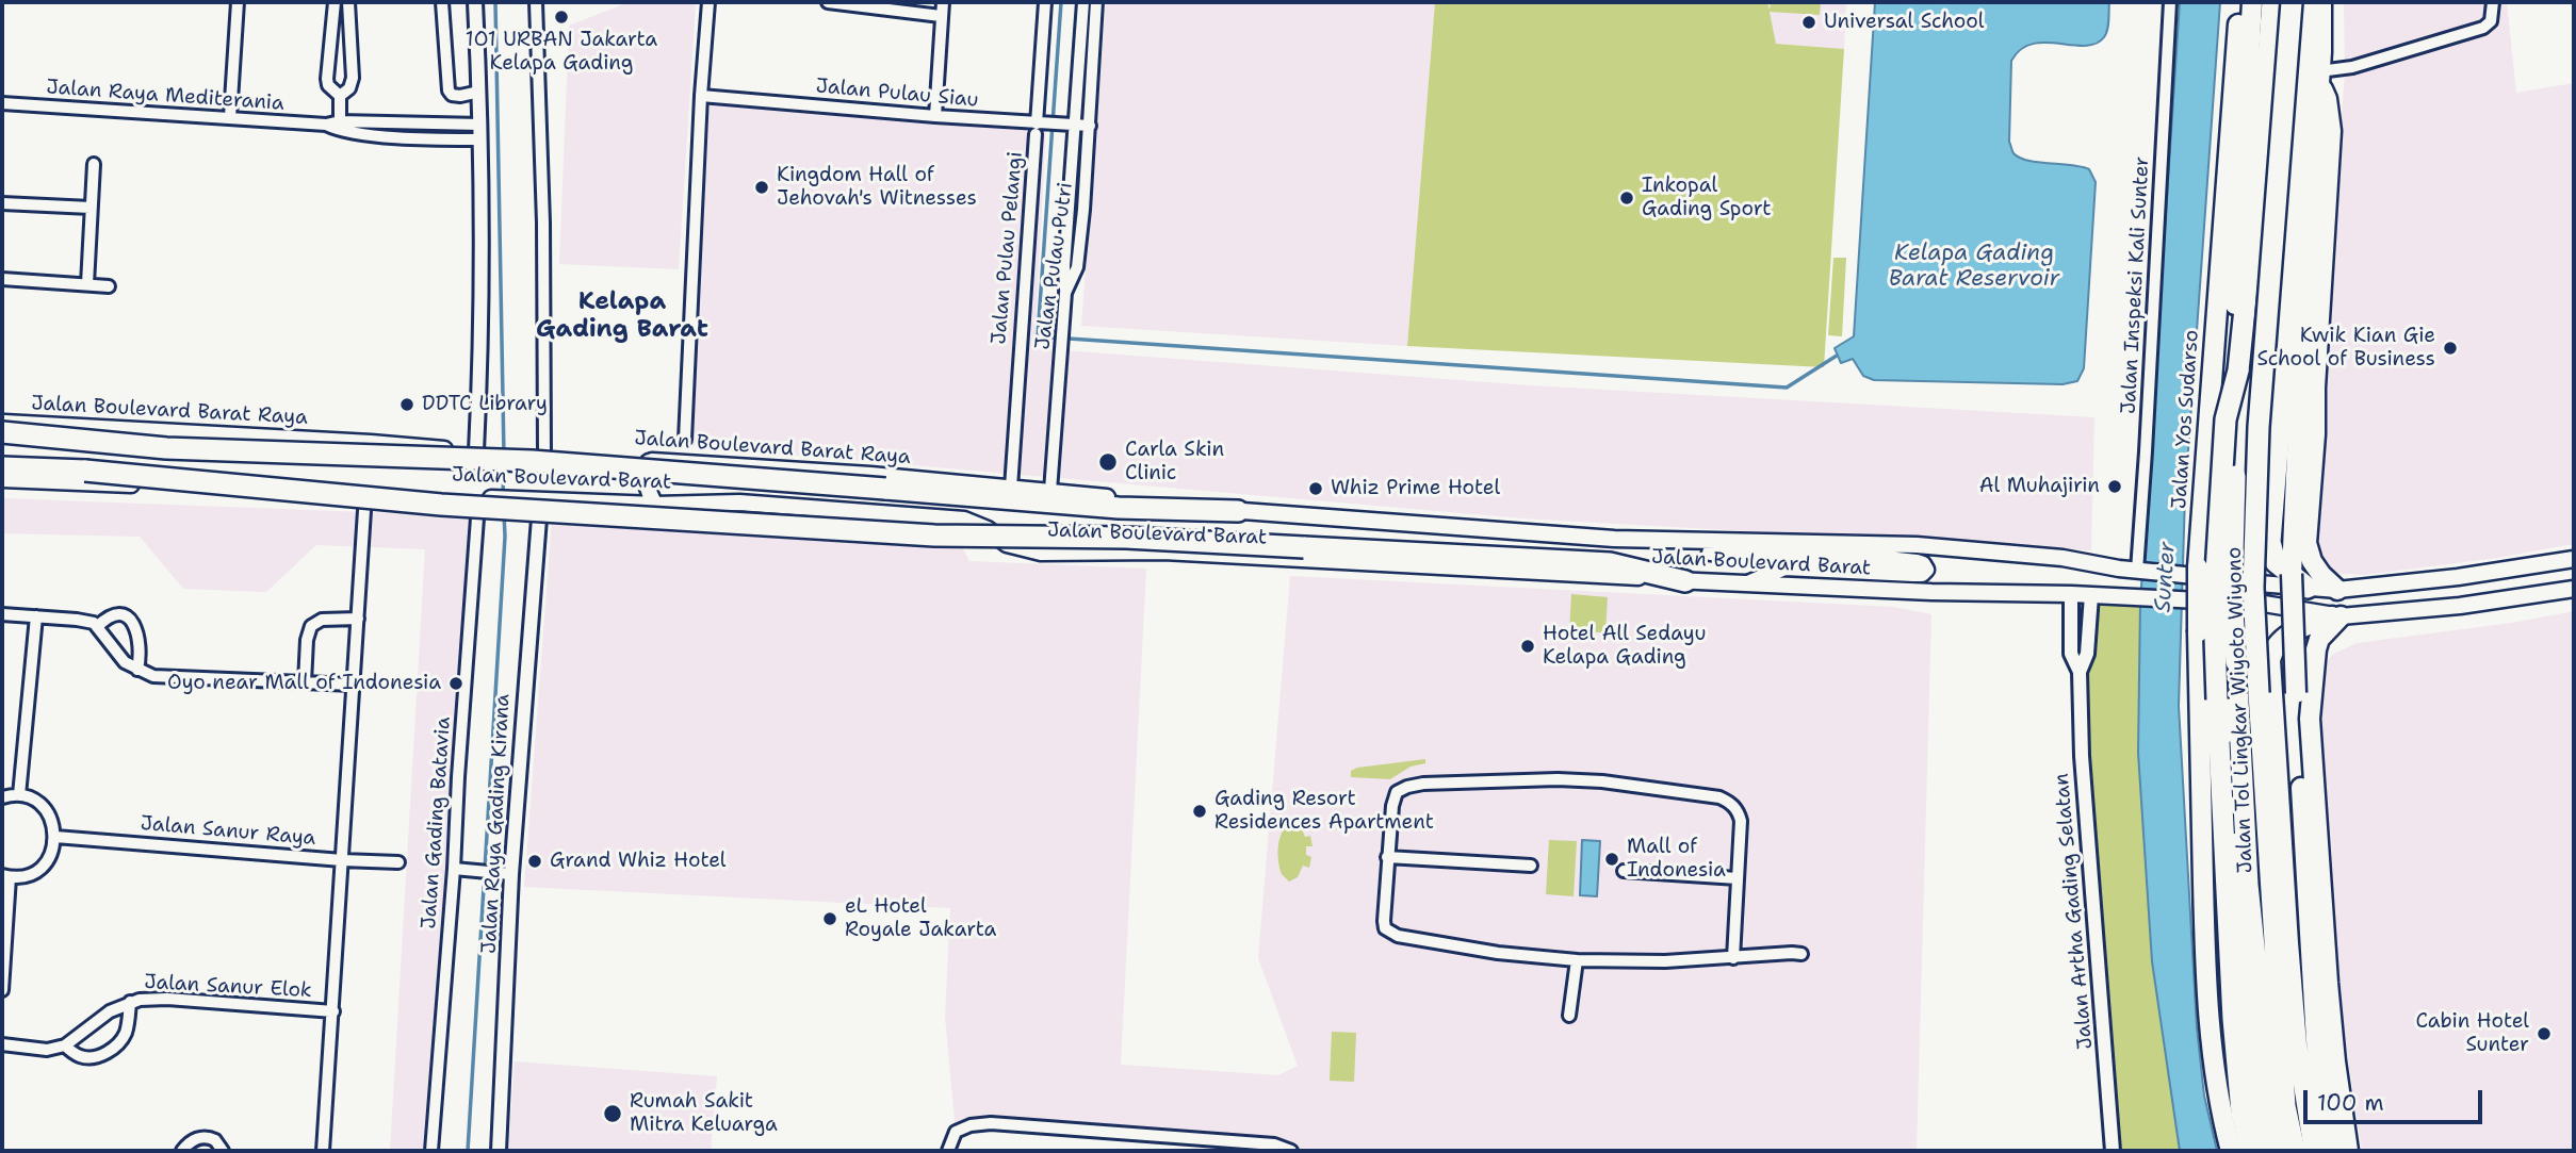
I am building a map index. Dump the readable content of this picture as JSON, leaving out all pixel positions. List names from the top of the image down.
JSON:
{
  "streets": {
    "highway": ["Jalan Yos Sudarso", "Jalan Tol Lingkar Wiyoto Wiyono"],
    "main road": ["Jalan Boulevard Barat Raya", "Jalan Boulevard Barat"],
    "street": [
      "Jalan Pulau Siau",
      "Jalan Raya Mediterania",
      "Jalan Pulau Pelangi",
      "Jalan Pulau Putri",
      "Jalan Inspeksi Kali Sunter",
      "Jalan Gading Batavia",
      "Jalan Raya Gading Kirana",
      "Jalan Sanur Raya",
      "Jalan Artha Gading Selatan",
      "Jalan Sanur Elok"
    ]
  },
  "crossings": [
    ["Jalan Pulau Siau", "Jalan Pulau Pelangi"],
    ["Jalan Pulau Siau", "Jalan Pulau Putri"],
    ["Jalan Pulau Pelangi", "Jalan Pulau Putri"],
    ["Jalan Pulau Putri", "Jalan Boulevard Barat Raya"],
    ["Jalan Inspeksi Kali Sunter", "Jalan Boulevard Barat"],
    ["Jalan Boulevard Barat Raya", "Jalan Boulevard Barat"],
    ["Jalan Boulevard Barat", "Jalan Gading Batavia"],
    ["Jalan Boulevard Barat", "Jalan Raya Gading Kirana"],
    ["Jalan Boulevard Barat", "Jalan Artha Gading Selatan"]
  ],
  "districts": ["Kelapa Gading Barat"],
  "water": ["Kelapa Gading Barat Reservoir", "Sunter"],
  "places": [
    "1O1 URBAN Jakarta Kelapa Gading",
    "Universal School",
    "Kingdom Hall of Jehovah's Witnesses",
    "Inkopal Gading Sport",
    "Kwik Kian Gie School of Business",
    "DDTC Library",
    "Carla Skin Clinic",
    "Al Muhajirin",
    "Whiz Prime Hotel",
    "Hotel All Sedayu Kelapa Gading",
    "Oyo near Mall of Indonesia",
    "Gading Resort Residences Apartment",
    "Mall of Indonesia",
    "Grand Whiz Hotel",
    "eL Hotel Royale Jakarta",
    "Cabin Hotel Sunter",
    "Rumah Sakit Mitra Keluarga"
  ],
  "scale_bar": "100 m"
}
